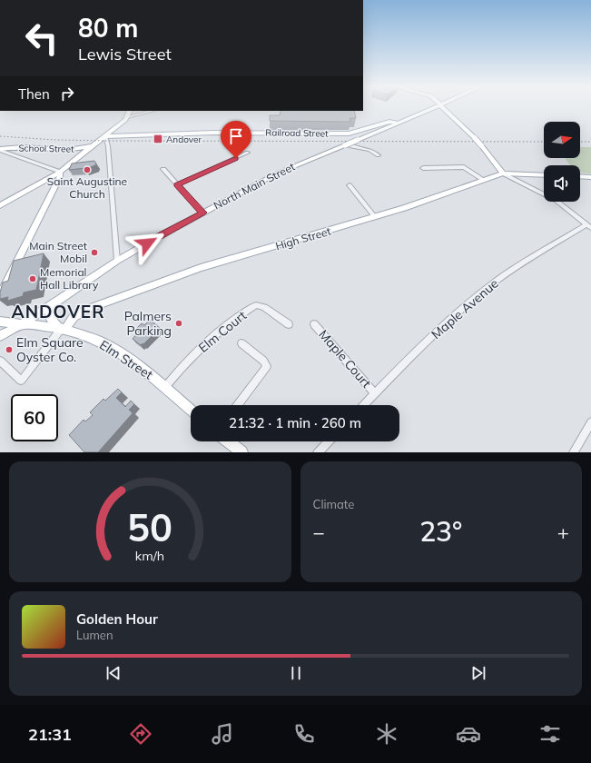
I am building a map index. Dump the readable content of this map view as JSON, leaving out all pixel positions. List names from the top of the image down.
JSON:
{
  "streets": {
    "main road": [
      "Railroad Street",
      "School Street",
      "North Main Street",
      "High Street",
      "Elm Street"
    ],
    "street": ["Maple Avenue", "Elm Court", "Maple Court"]
  },
  "crossings": [
    ["Railroad Street", "North Main Street"],
    ["North Main Street", "Elm Street"],
    ["High Street", "Elm Street"],
    ["Maple Avenue", "Maple Court"],
    ["Elm Court", "Elm Street"]
  ],
  "districts": ["ANDOVER"],
  "places": {
    "transit": ["Andover"],
    "other": [
      "Saint Augustine Church",
      "Main Street Mobil",
      "Memorial Hall Library",
      "Palmers Parking",
      "Elm Square Oyster Co."
    ]
  },
  "north": "right",
  "page": {
    "turn": ["80 m", "Lewis Street"],
    "then": "Then",
    "limit": "60",
    "trip": "21:32 · 1 min · 260 m",
    "tile": "Climate",
    "heat": ["−", "23°", "+"],
    "song": ["Golden Hour", "Lumen"],
    "tabs": "21:31",
    "gauge": ["50", "km/h"]
  }
}
